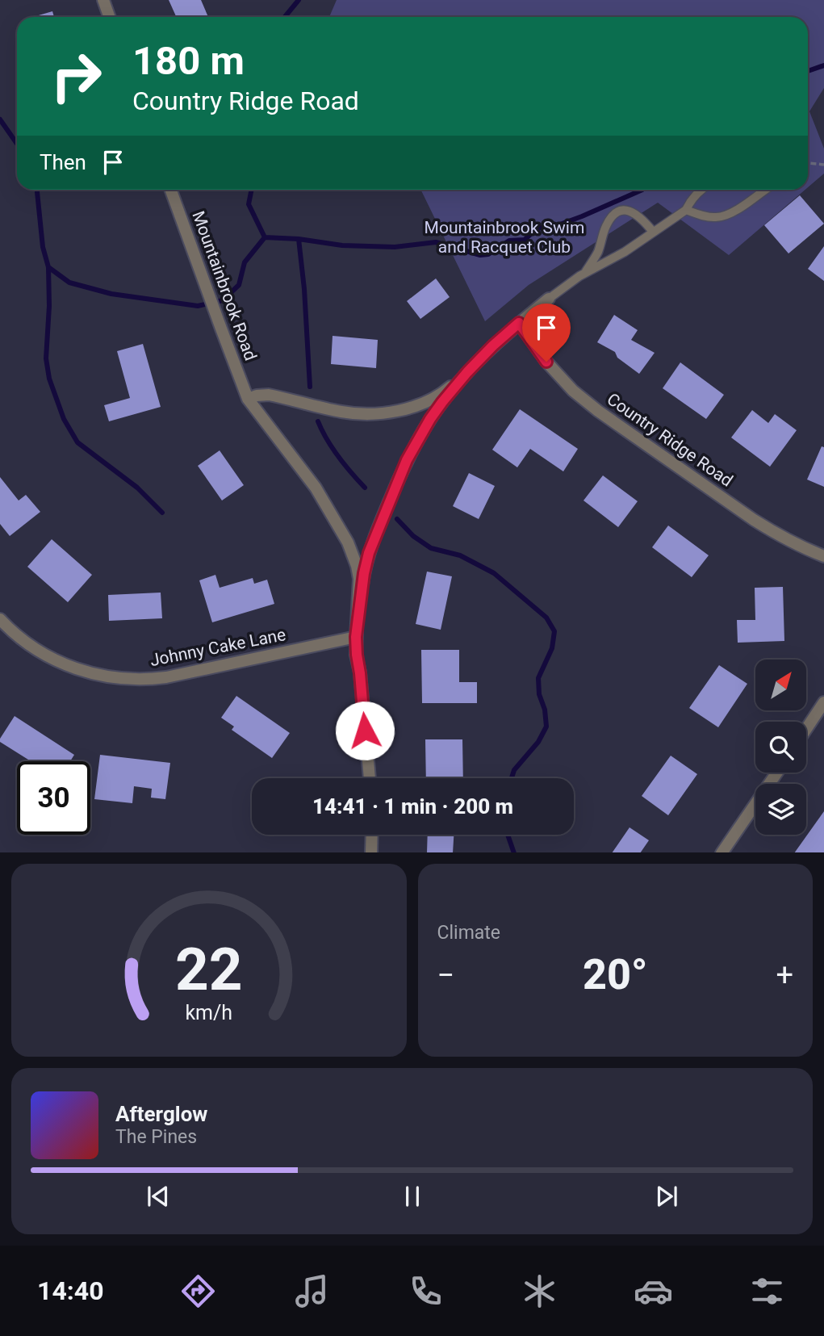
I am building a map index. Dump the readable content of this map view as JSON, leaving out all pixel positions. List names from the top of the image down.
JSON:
{
  "streets": {
    "street": ["Mountainbrook Road", "Country Ridge Road", "Johnny Cake Lane"]
  },
  "crossings": [
    ["Mountainbrook Road", "Johnny Cake Lane"]
  ],
  "parks": ["Mountainbrook Swim and Racquet Club"],
  "north": "top right",
  "page": {
    "turn": ["180 m", "Country Ridge Road"],
    "then": "Then",
    "limit": "30",
    "trip": "14:41 · 1 min · 200 m",
    "tile": "Climate",
    "heat": ["−", "20°", "+"],
    "song": ["Afterglow", "The Pines"],
    "tabs": "14:40",
    "gauge": ["22", "km/h"]
  }
}
